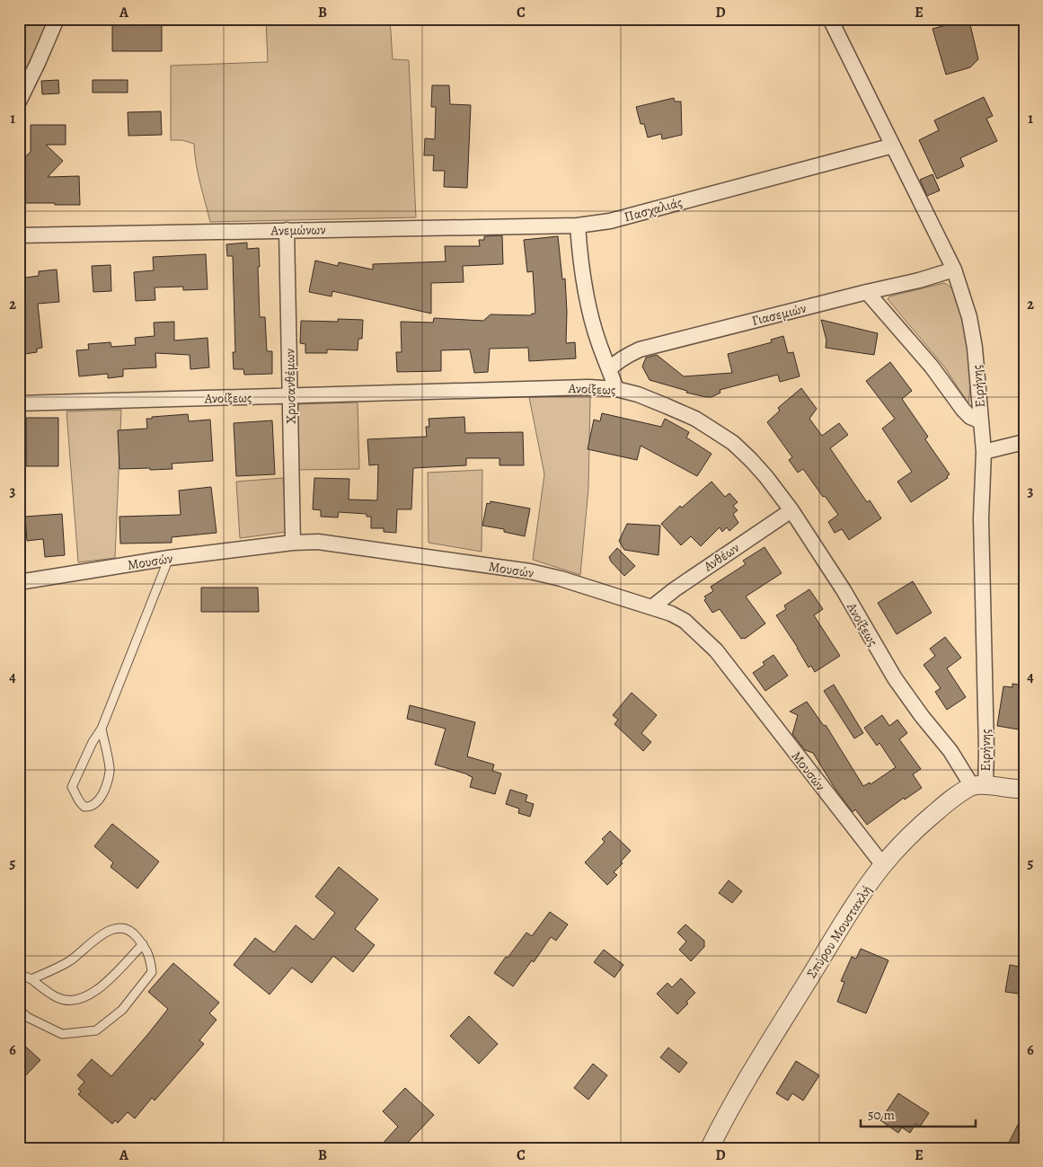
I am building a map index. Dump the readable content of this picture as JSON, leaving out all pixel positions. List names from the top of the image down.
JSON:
{
  "streets": {
    "street": [
      "Πασχαλιάς",
      "Ανεμώνων",
      "Γιασεμιών",
      "Χρυσανθέμων",
      "Ειρήνης",
      "Ανοίξεως",
      "Ανθέων",
      "Μουσών",
      "Σπύρου Μουστακλή"
    ]
  },
  "crossings": [
    ["Πασχαλιάς", "Ανεμώνων"],
    ["Πασχαλιάς", "Ειρήνης"],
    ["Ανεμώνων", "Χρυσανθέμων"],
    ["Γιασεμιών", "Ειρήνης"],
    ["Χρυσανθέμων", "Ανοίξεως"],
    ["Χρυσανθέμων", "Μουσών"],
    ["Ειρήνης", "Ανοίξεως"],
    ["Ειρήνης", "Σπύρου Μουστακλή"],
    ["Ανοίξεως", "Ανθέων"],
    ["Ανοίξεως", "Σπύρου Μουστακλή"],
    ["Ανθέων", "Μουσών"],
    ["Μουσών", "Σπύρου Μουστακλή"]
  ],
  "scale_bar": "50 m",
  "grid": {
    "columns": [
      "A",
      "B",
      "C",
      "D",
      "E"
    ],
    "rows": [
      "1",
      "2",
      "3",
      "4",
      "5",
      "6"
    ]
  }
}
